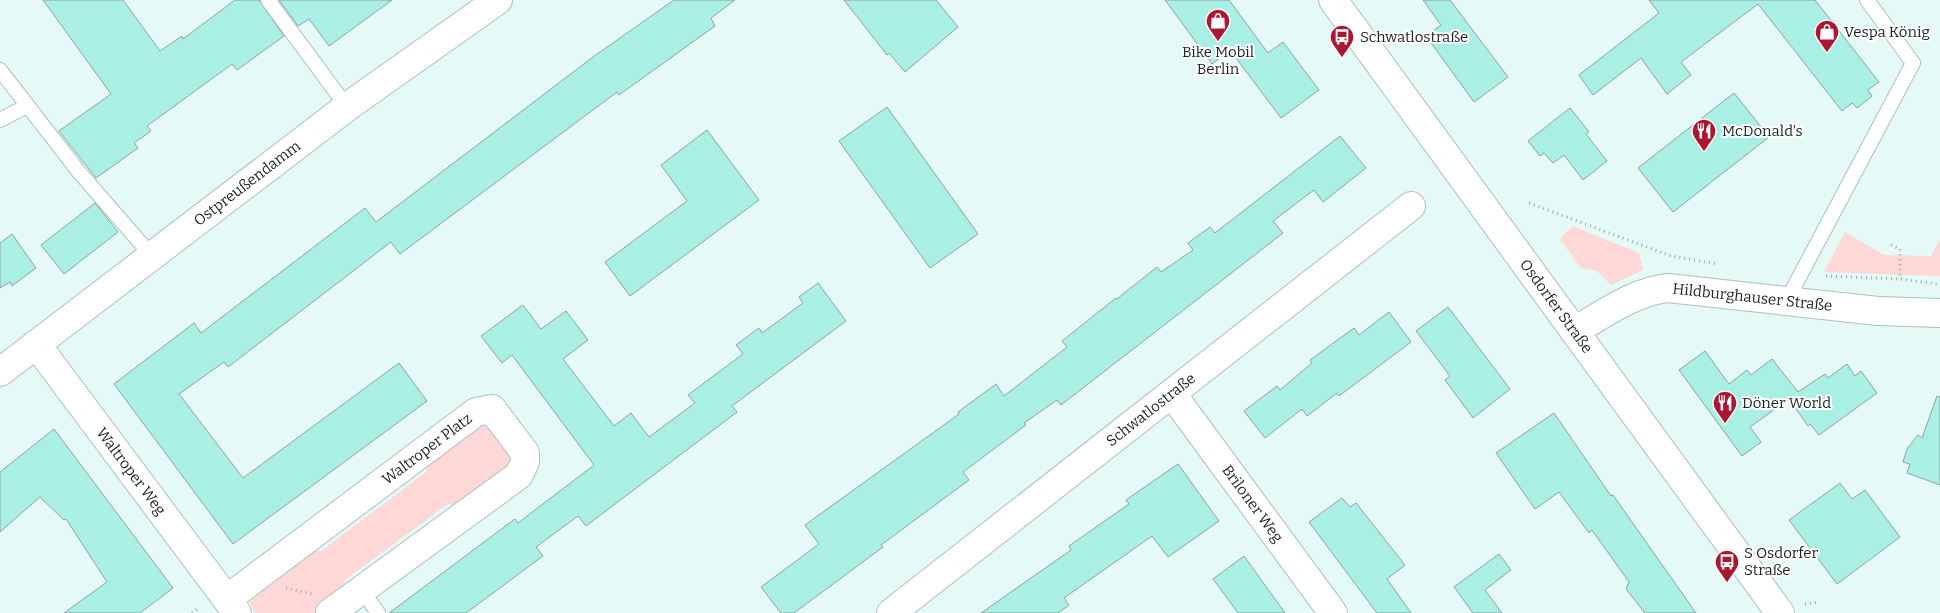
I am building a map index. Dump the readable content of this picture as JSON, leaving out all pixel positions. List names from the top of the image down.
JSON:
{
  "streets": {
    "street": [
      "Ostpreußendamm",
      "Hildburghauser Straße",
      "Osdorfer Straße",
      "Schwatlostraße",
      "Waltroper Platz",
      "Waltroper Weg",
      "Briloner Weg"
    ]
  },
  "crossings": [
    ["Ostpreußendamm", "Waltroper Weg"],
    ["Hildburghauser Straße", "Osdorfer Straße"],
    ["Schwatlostraße", "Briloner Weg"],
    ["Waltroper Platz", "Waltroper Weg"]
  ],
  "places": {
    "shop": ["Bike Mobil Berlin", "Vespa König"],
    "bus stop": ["Schwatlostraße", "S Osdorfer Straße"],
    "restaurant": ["McDonald's", "Döner World"]
  }
}
